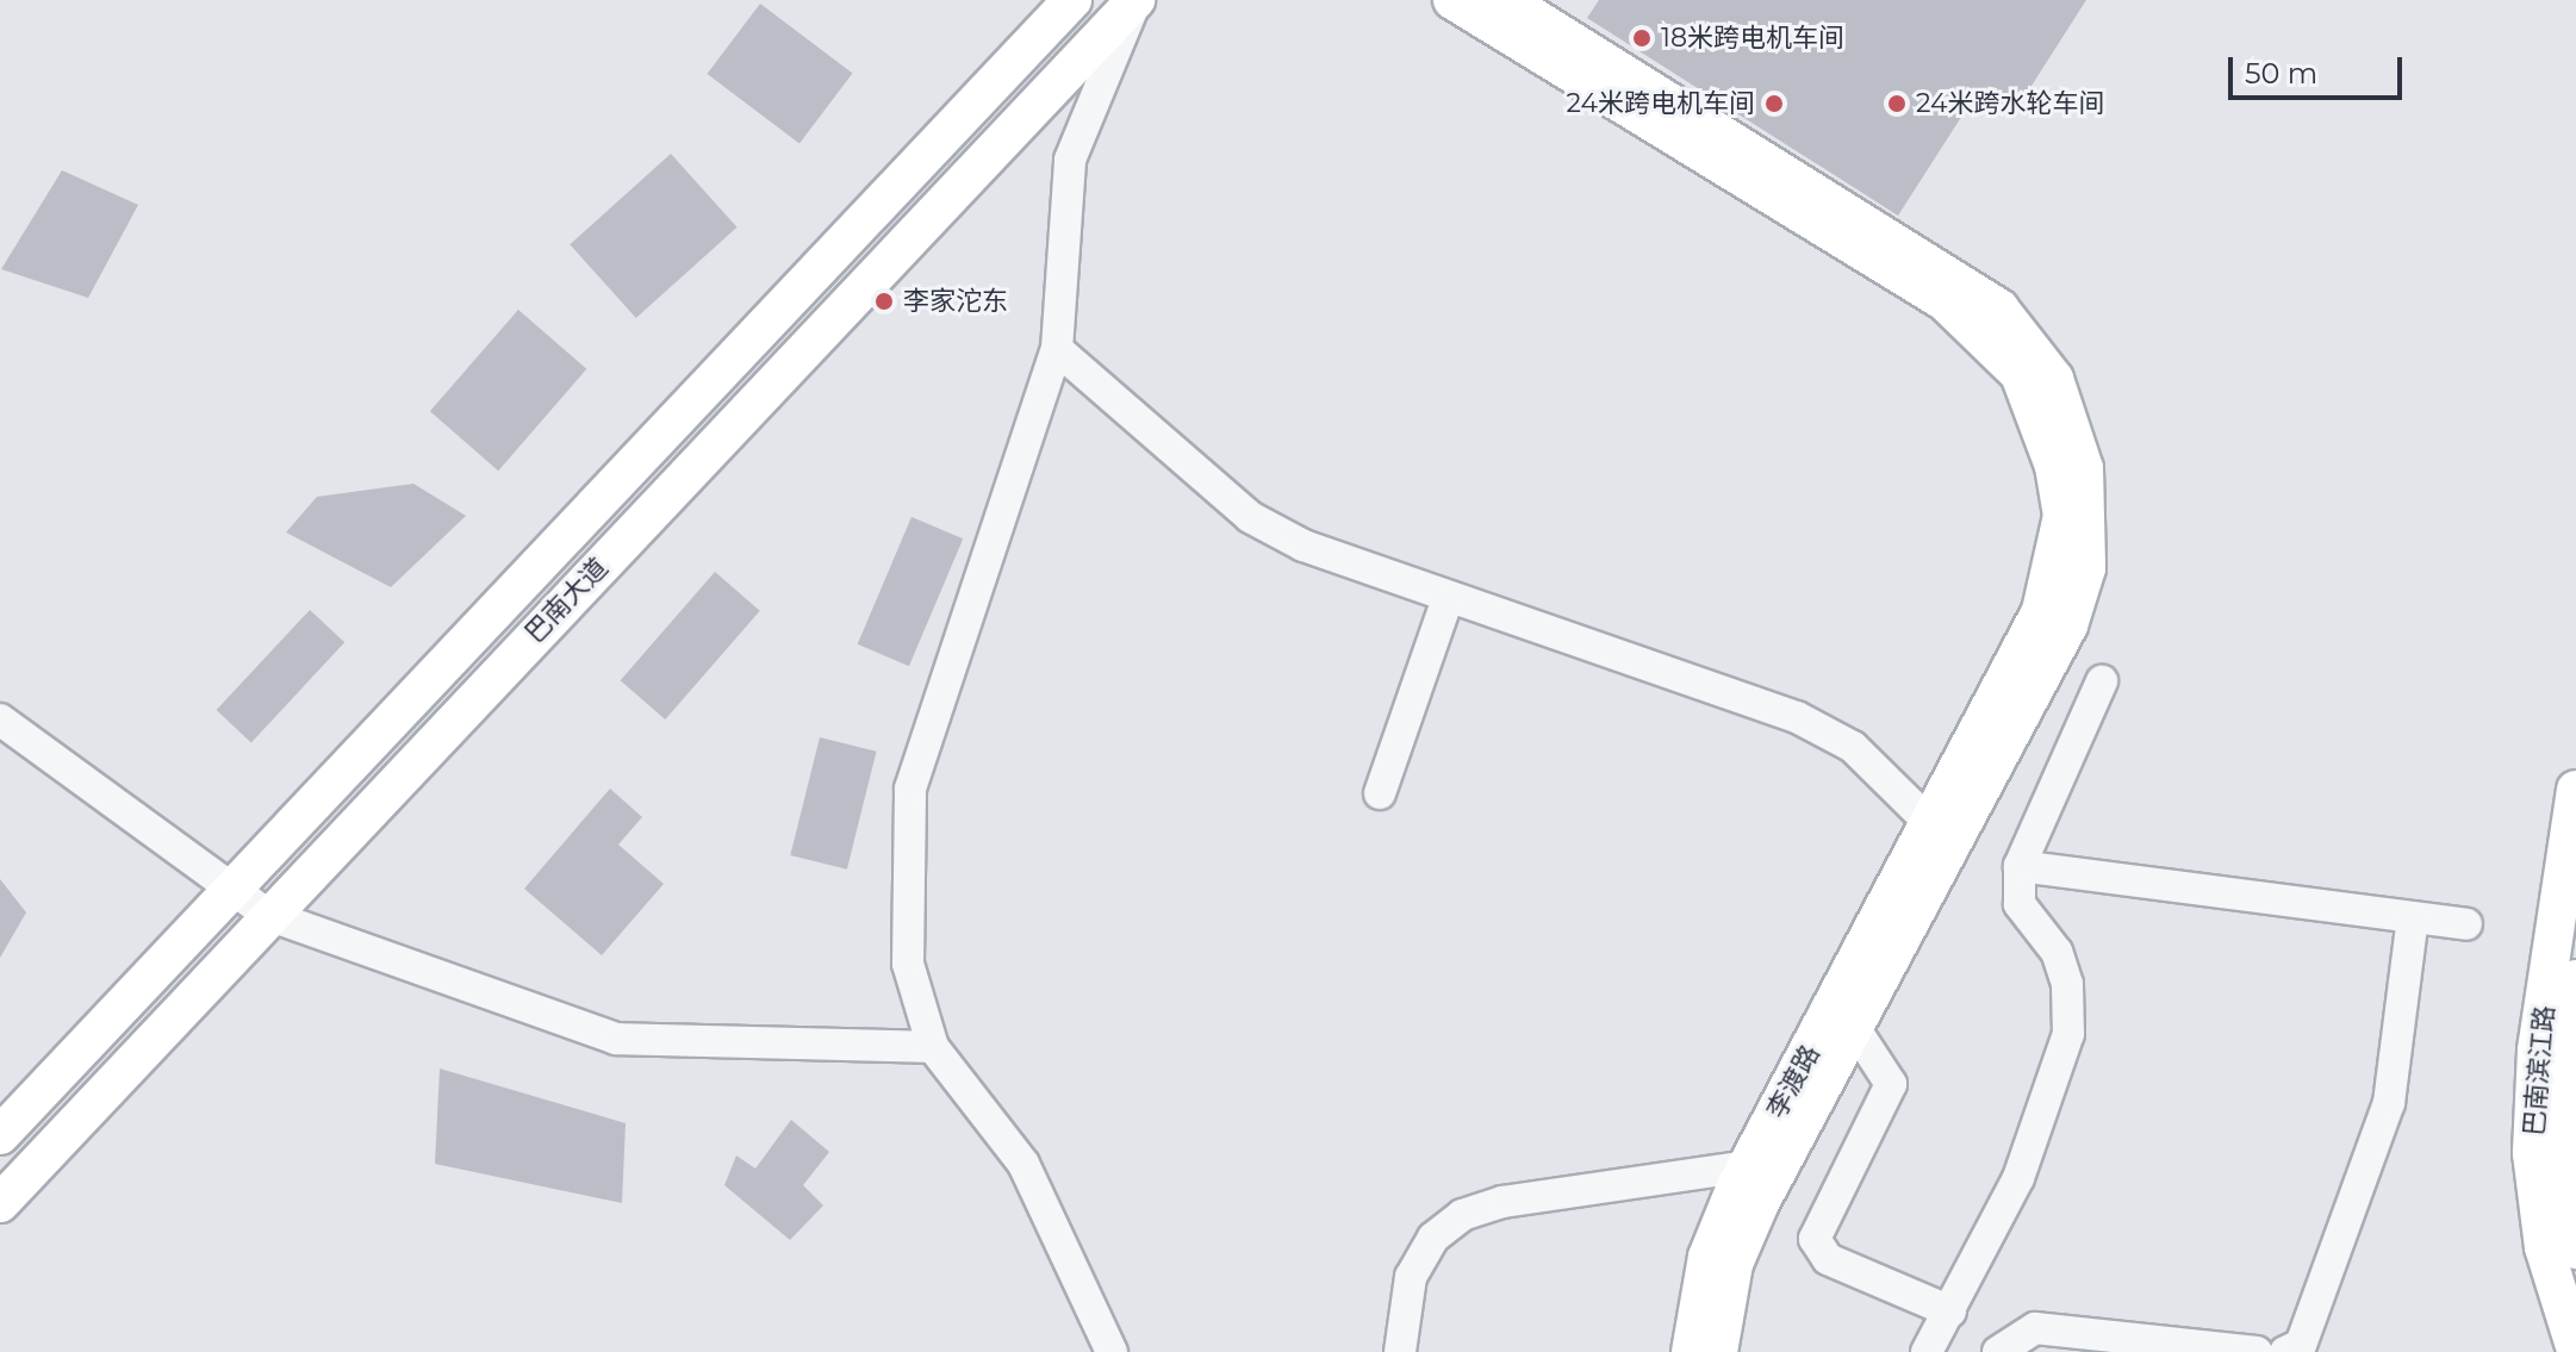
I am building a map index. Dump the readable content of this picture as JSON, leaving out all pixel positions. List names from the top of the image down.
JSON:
{
  "streets": {
    "main road": ["巴南大道", "巴南滨江路", "李渡路"]
  },
  "places": [
    "18米跨电机车间",
    "24米跨电机车间",
    "24米跨水轮车间",
    "李家沱东"
  ],
  "scale_bar": "50 m"
}
